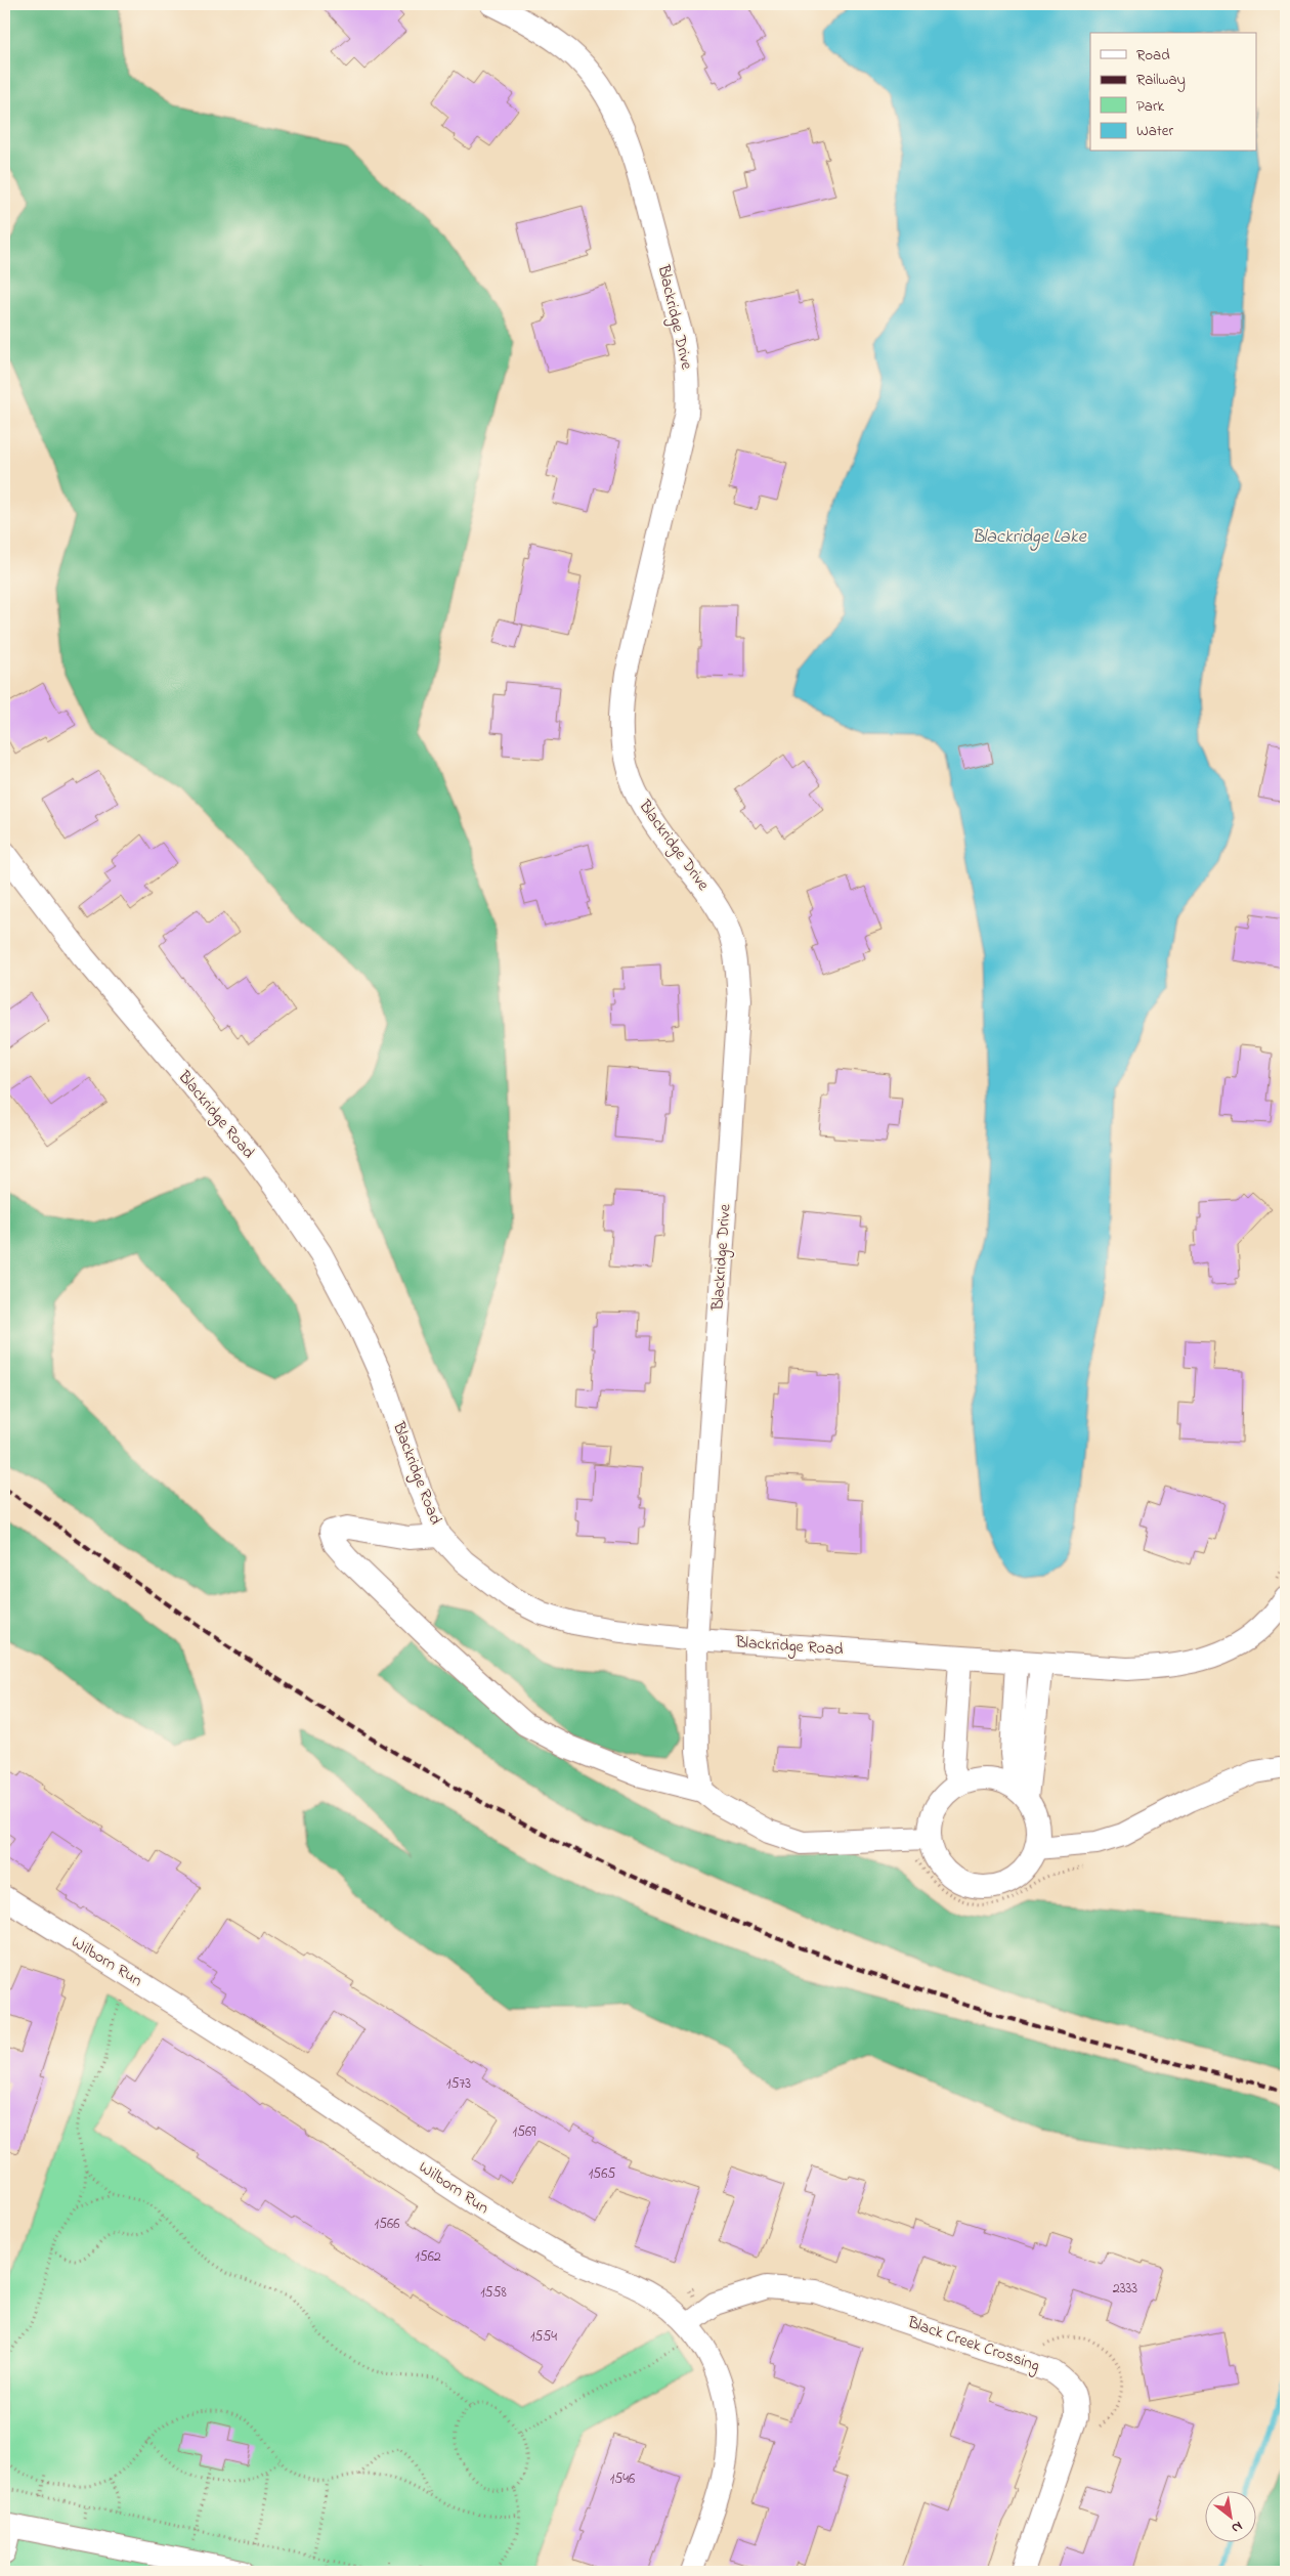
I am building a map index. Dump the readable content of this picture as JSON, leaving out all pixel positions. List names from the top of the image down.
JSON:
{
  "streets": {
    "street": [
      "Blackridge Drive",
      "Blackridge Road",
      "Wilborn Run",
      "Black Creek Crossing"
    ]
  },
  "crossings": [
    ["Blackridge Drive", "Blackridge Road"],
    ["Wilborn Run", "Black Creek Crossing"]
  ],
  "water": ["Blackridge Lake"],
  "house_numbers": [
    "1573",
    "1569",
    "1565",
    "1566",
    "1562",
    "2333",
    "1558",
    "1554",
    "1546"
  ],
  "legend": [
    "Road",
    "Railway",
    "Park",
    "Water"
  ],
  "north": "bottom right"
}
